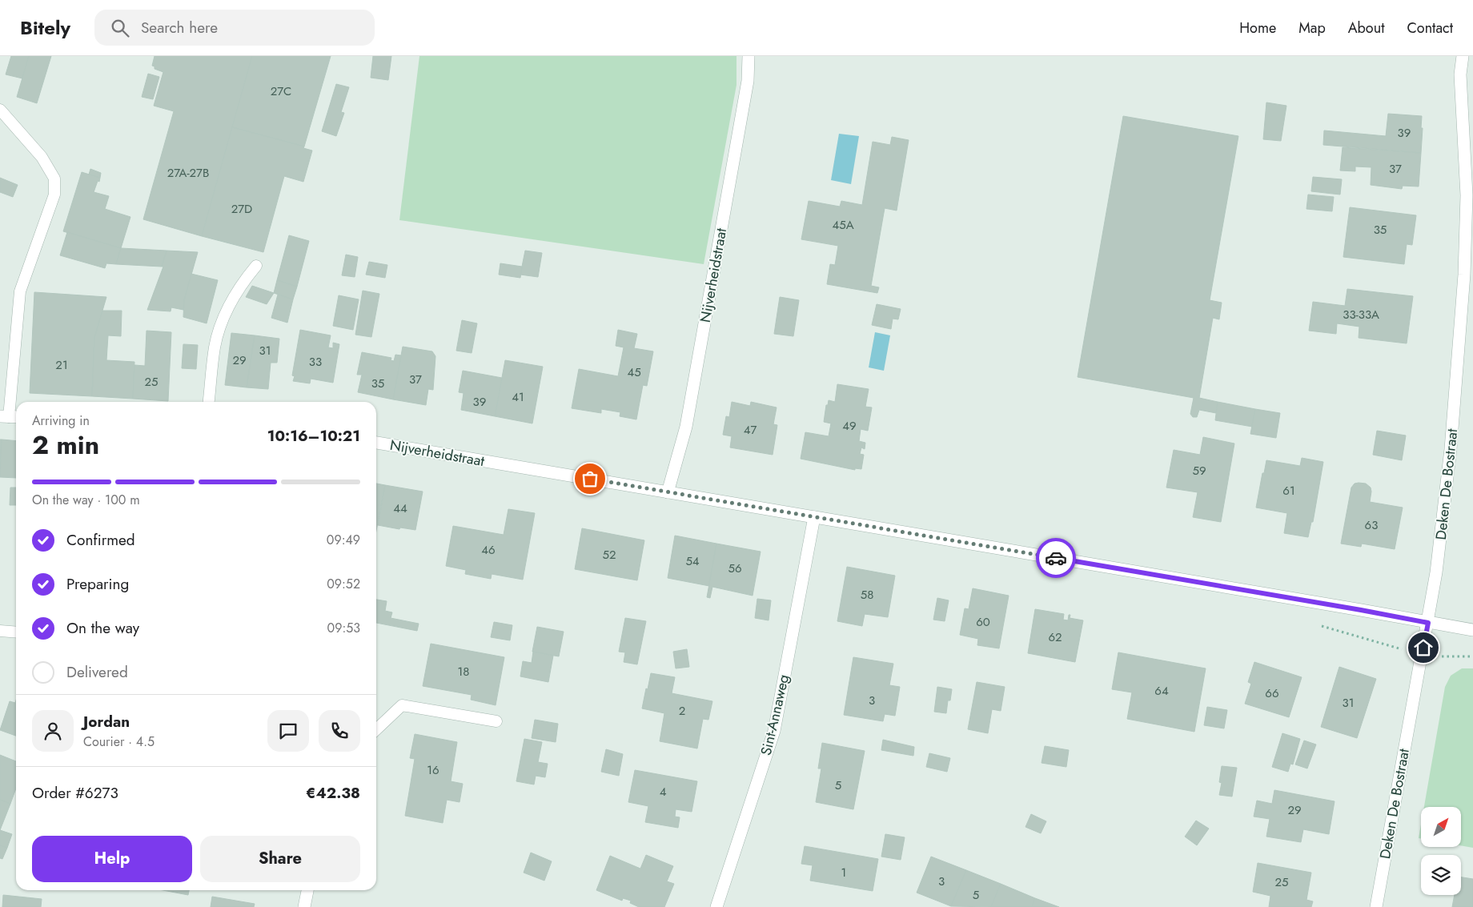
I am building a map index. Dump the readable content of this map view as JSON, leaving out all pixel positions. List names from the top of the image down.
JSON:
{
  "streets": {
    "street": ["Nijverheidstraat", "Deken De Bostraat", "Sint-Annaweg"]
  },
  "crossings": [
    ["Nijverheidstraat", "Deken De Bostraat"],
    ["Nijverheidstraat", "Sint-Annaweg"]
  ],
  "house_numbers": [
    "27C",
    "39",
    "37",
    "27A-27B",
    "27D",
    "45A",
    "35",
    "33-33A",
    "31",
    "29",
    "33",
    "21",
    "45",
    "37",
    "25",
    "35",
    "41",
    "39",
    "49",
    "47",
    "59",
    "61",
    "44",
    "63",
    "46",
    "52",
    "54",
    "56",
    "58",
    "60",
    "62",
    "18",
    "64",
    "66",
    "3",
    "31",
    "2",
    "16",
    "5",
    "4",
    "29",
    "1",
    "3",
    "25",
    "5"
  ],
  "north": "top right",
  "page": {
    "header": "Bitely",
    "search": "Search here",
    "nav": [
      "Home",
      "Map",
      "About",
      "Contact"
    ],
    "heading": ["2 min", "Arriving in", "10:16–10:21"],
    "panel": [
      "Jordan",
      "Courier · 4.5",
      "Order #6273",
      "€42.38"
    ],
    "bar": "On the way · 100 m",
    "list": [
      ["Confirmed", "09:49"],
      ["Preparing", "09:52"],
      ["On the way", "09:53"],
      "Delivered"
    ],
    "buttons": ["Help", "Share"]
  }
}
